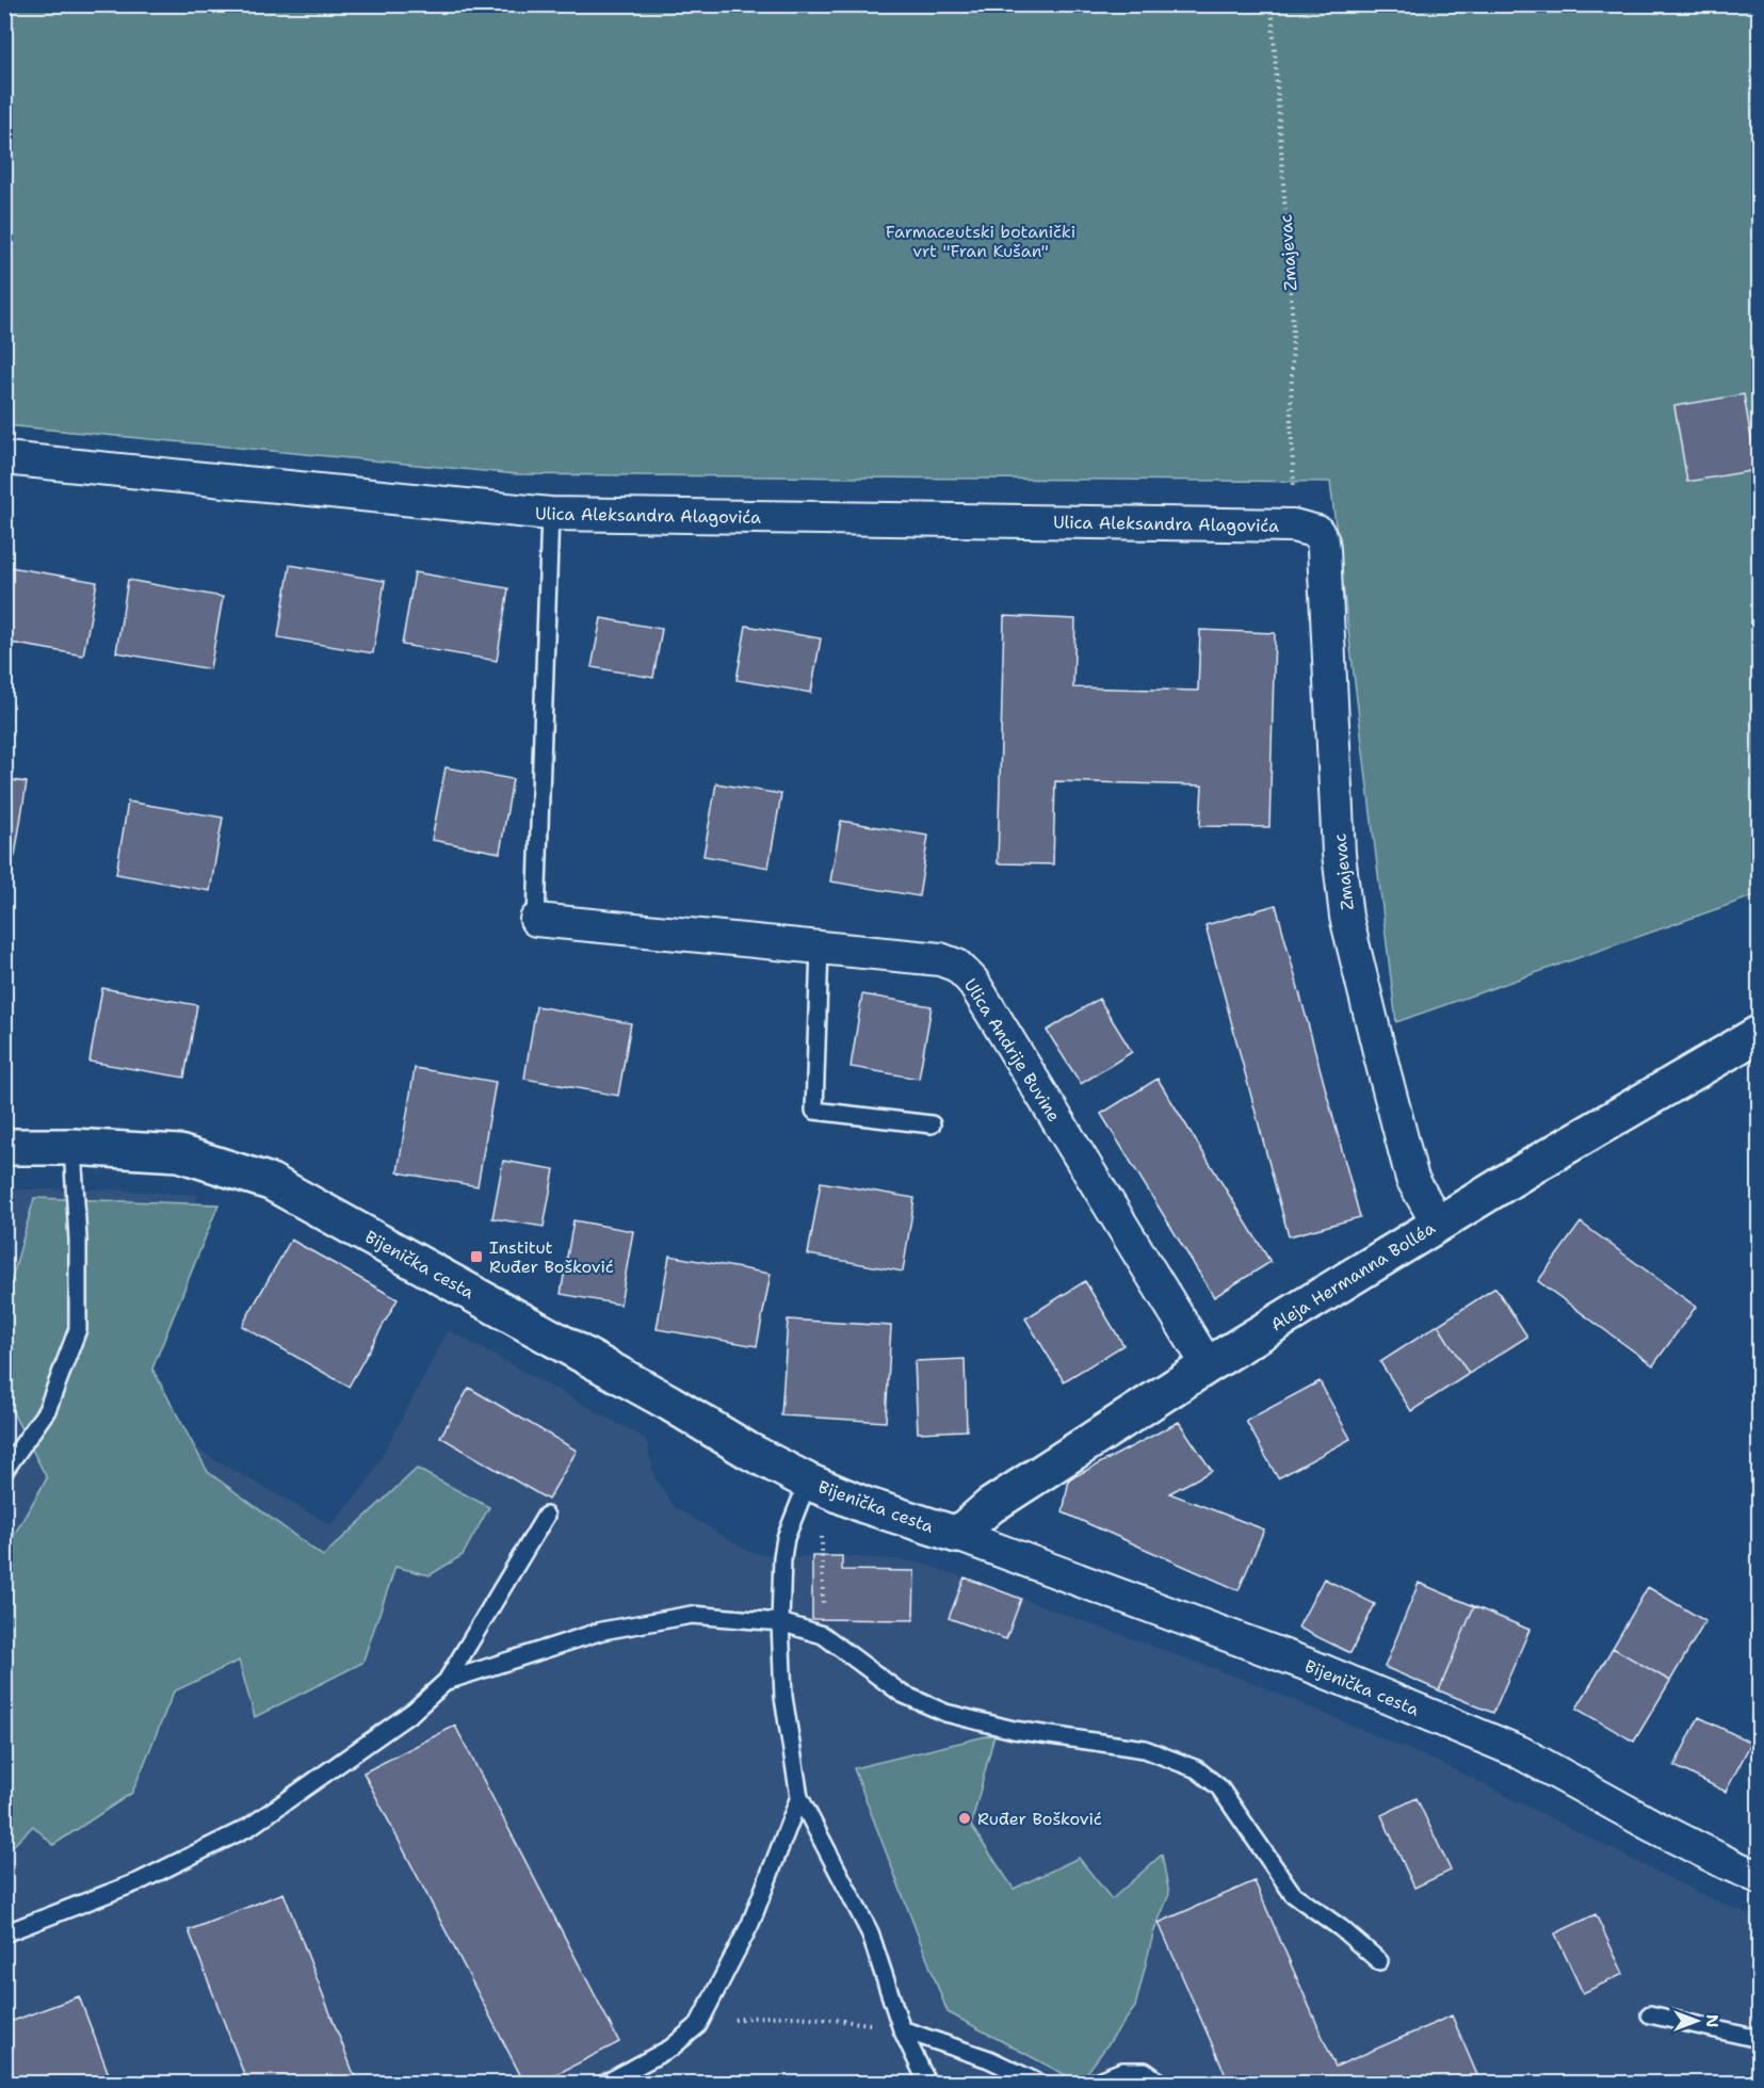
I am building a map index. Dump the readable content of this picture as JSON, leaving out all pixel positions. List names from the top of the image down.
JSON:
{
  "streets": {
    "main road": ["Bijenička cesta", "Aleja Hermanna Bolléa"],
    "street": ["Zmajevac", "Ulica Aleksandra Alagovića", "Ulica Andrije Buvine"]
  },
  "crossings": [
    ["Zmajevac", "Ulica Aleksandra Alagovića"],
    ["Zmajevac", "Aleja Hermanna Bolléa"],
    ["Ulica Andrije Buvine", "Aleja Hermanna Bolléa"],
    ["Bijenička cesta", "Aleja Hermanna Bolléa"]
  ],
  "parks": ["Farmaceutski botanički vrt \"Fran Kušan\""],
  "places": {
    "transit": ["Institut Ruđer Bošković"],
    "other": ["Ruđer Bošković"]
  },
  "north": "right"
}
